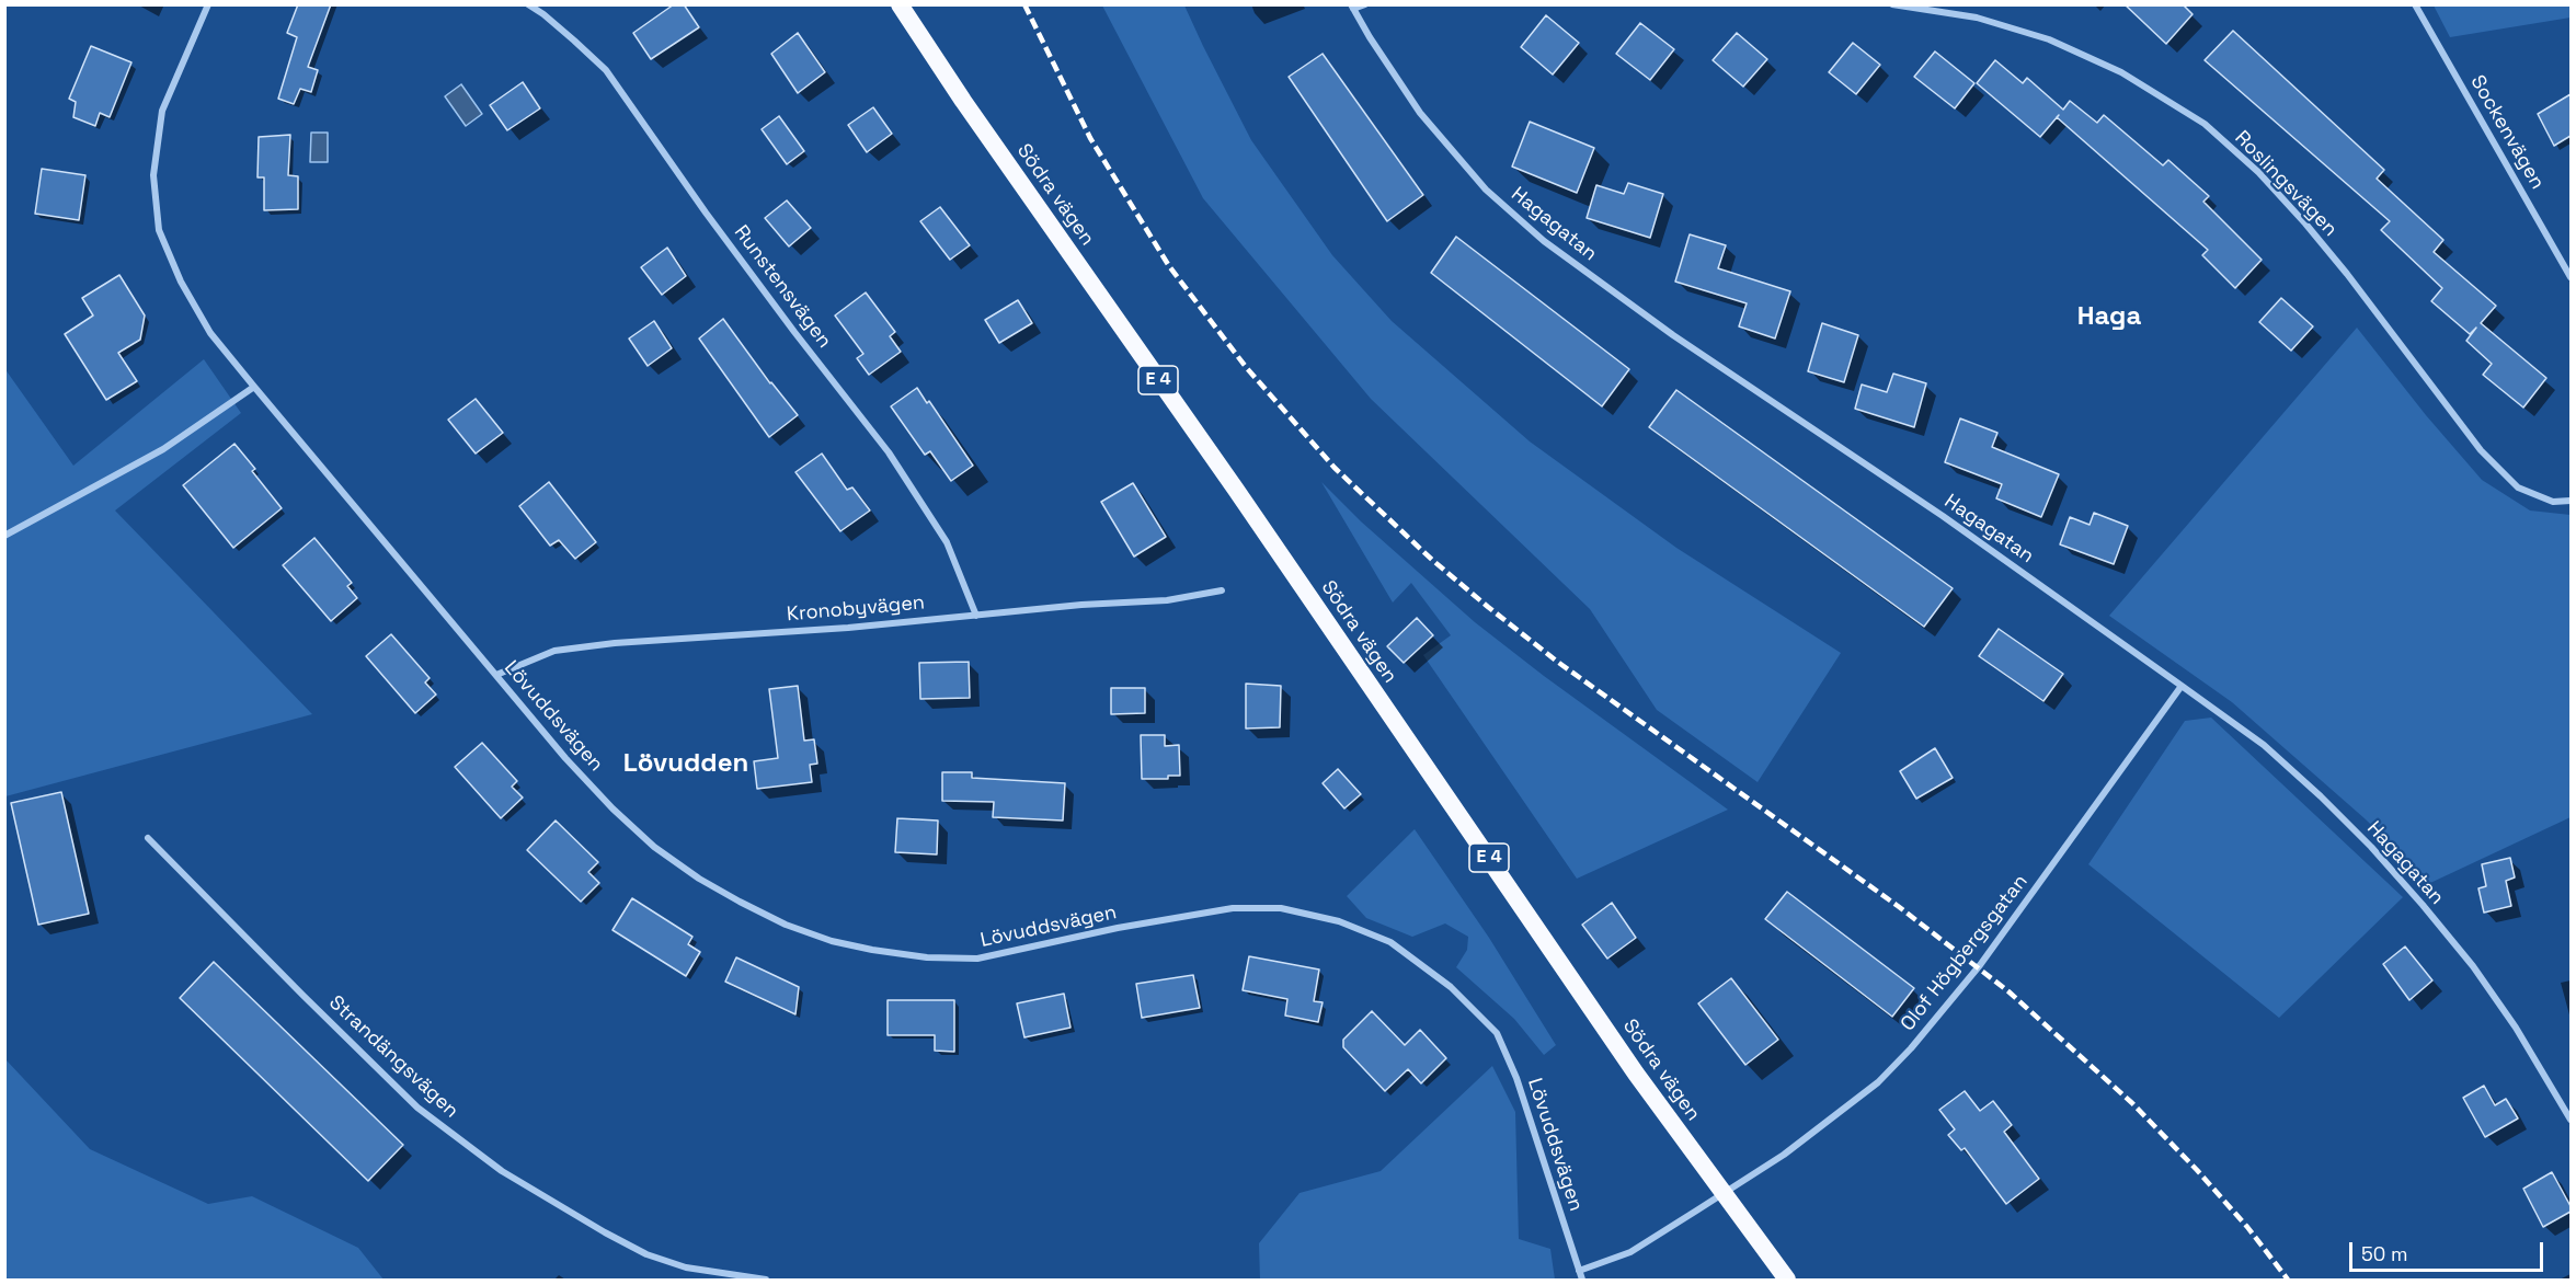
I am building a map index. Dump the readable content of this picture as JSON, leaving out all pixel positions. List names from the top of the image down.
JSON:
{
  "streets": {
    "highway": ["Södra vägen", "E 4"],
    "street": [
      "Sockenvägen",
      "Roslingsvägen",
      "Hagagatan",
      "Runstensvägen",
      "Kronobyvägen",
      "Lövuddsvägen",
      "Olof Högbergsgatan",
      "Strandängsvägen"
    ]
  },
  "crossings": [
    ["Södra vägen", "Olof Högbergsgatan"],
    ["Hagagatan", "Olof Högbergsgatan"],
    ["Runstensvägen", "Kronobyvägen"],
    ["Kronobyvägen", "Lövuddsvägen"]
  ],
  "districts": ["Haga", "Lövudden"],
  "scale_bar": "50 m"
}
